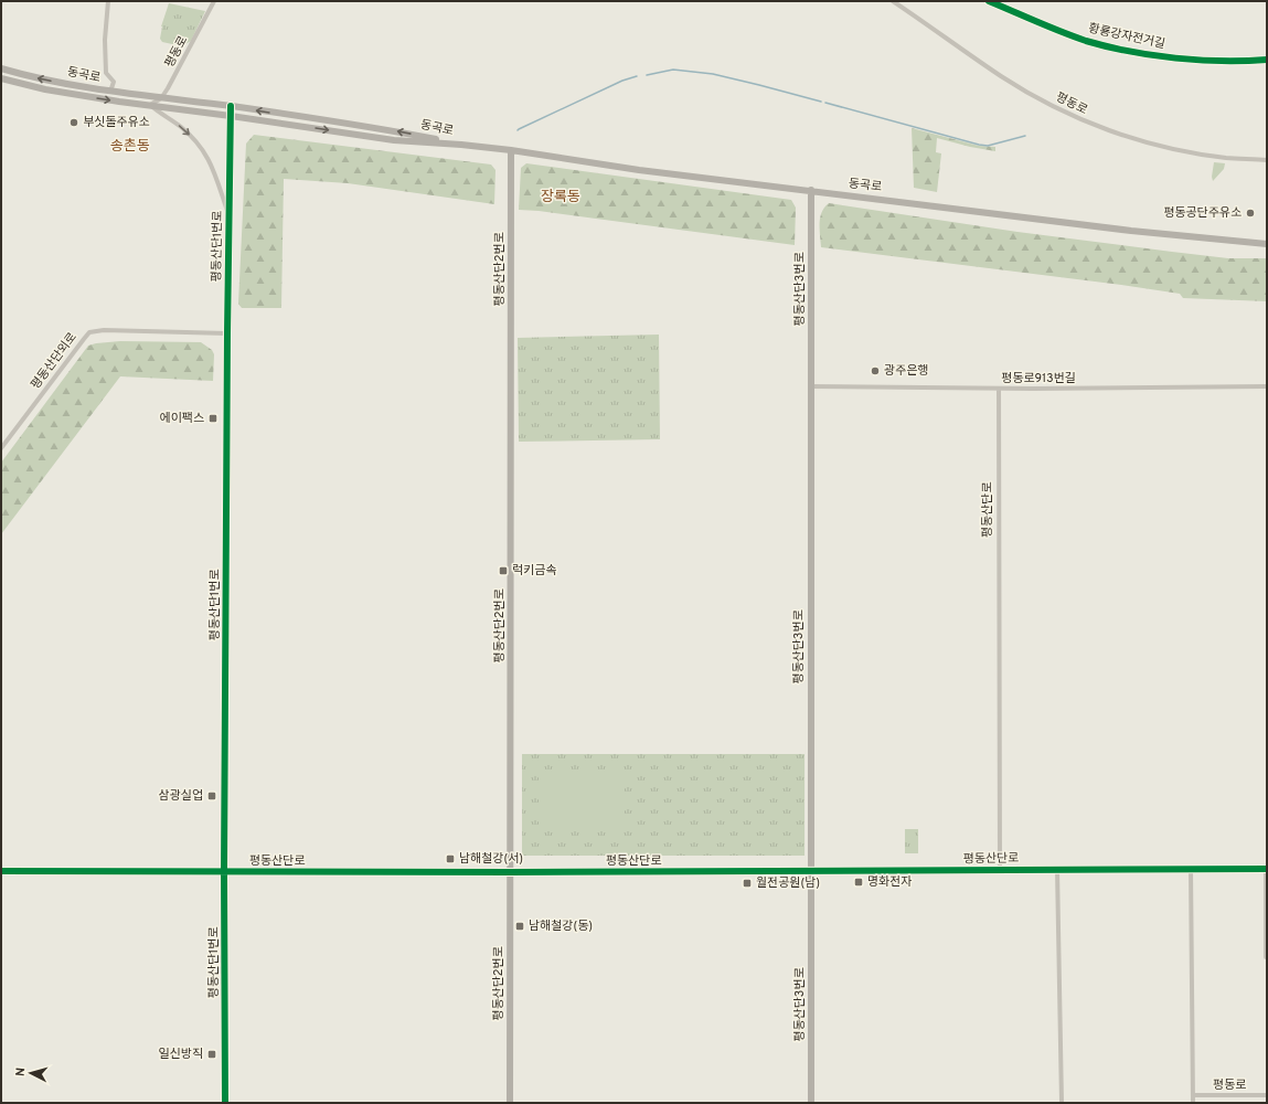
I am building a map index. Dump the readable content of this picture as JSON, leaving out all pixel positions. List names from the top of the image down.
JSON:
{
  "streets": {
    "street": [
      "평동로",
      "동곡로",
      "평동산단1번로",
      "평동산단2번로",
      "평동산단3번로",
      "평동산단외로",
      "평동로913번길",
      "평동산단로"
    ],
    "cycle path": ["황룡강자전거길"]
  },
  "crossings": [
    ["평동로", "동곡로"],
    ["동곡로", "평동산단1번로"],
    ["동곡로", "평동산단2번로"],
    ["동곡로", "평동산단3번로"],
    ["평동산단1번로", "평동산단외로"],
    ["평동산단1번로", "평동산단로"],
    ["평동산단2번로", "평동산단로"],
    ["평동산단3번로", "평동로913번길"],
    ["평동산단3번로", "평동산단로"],
    ["평동로913번길", "평동산단로"]
  ],
  "districts": ["송촌동", "장록동"],
  "places": {
    "other": ["부싯돌주유소", "평동공단주유소", "광주은행"],
    "transit": [
      "에이팩스",
      "럭키금속",
      "삼광실업",
      "남해철강(서)",
      "명화전자",
      "월전공원(남)",
      "남해철강(동)",
      "일신방직"
    ]
  },
  "north": "left"
}
